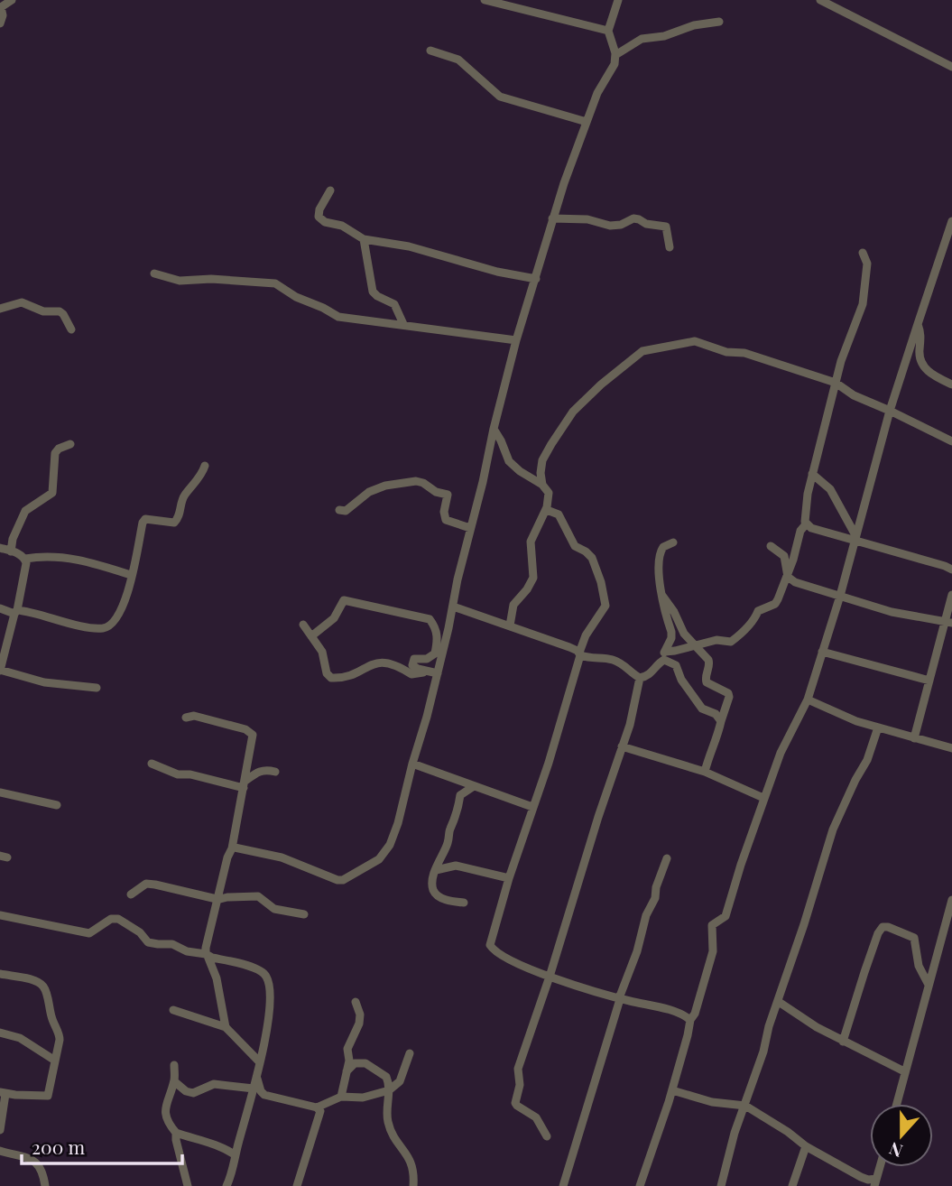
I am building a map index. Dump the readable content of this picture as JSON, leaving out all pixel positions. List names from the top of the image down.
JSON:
{
  "scale_bar": "200 m",
  "north": "bottom"
}
